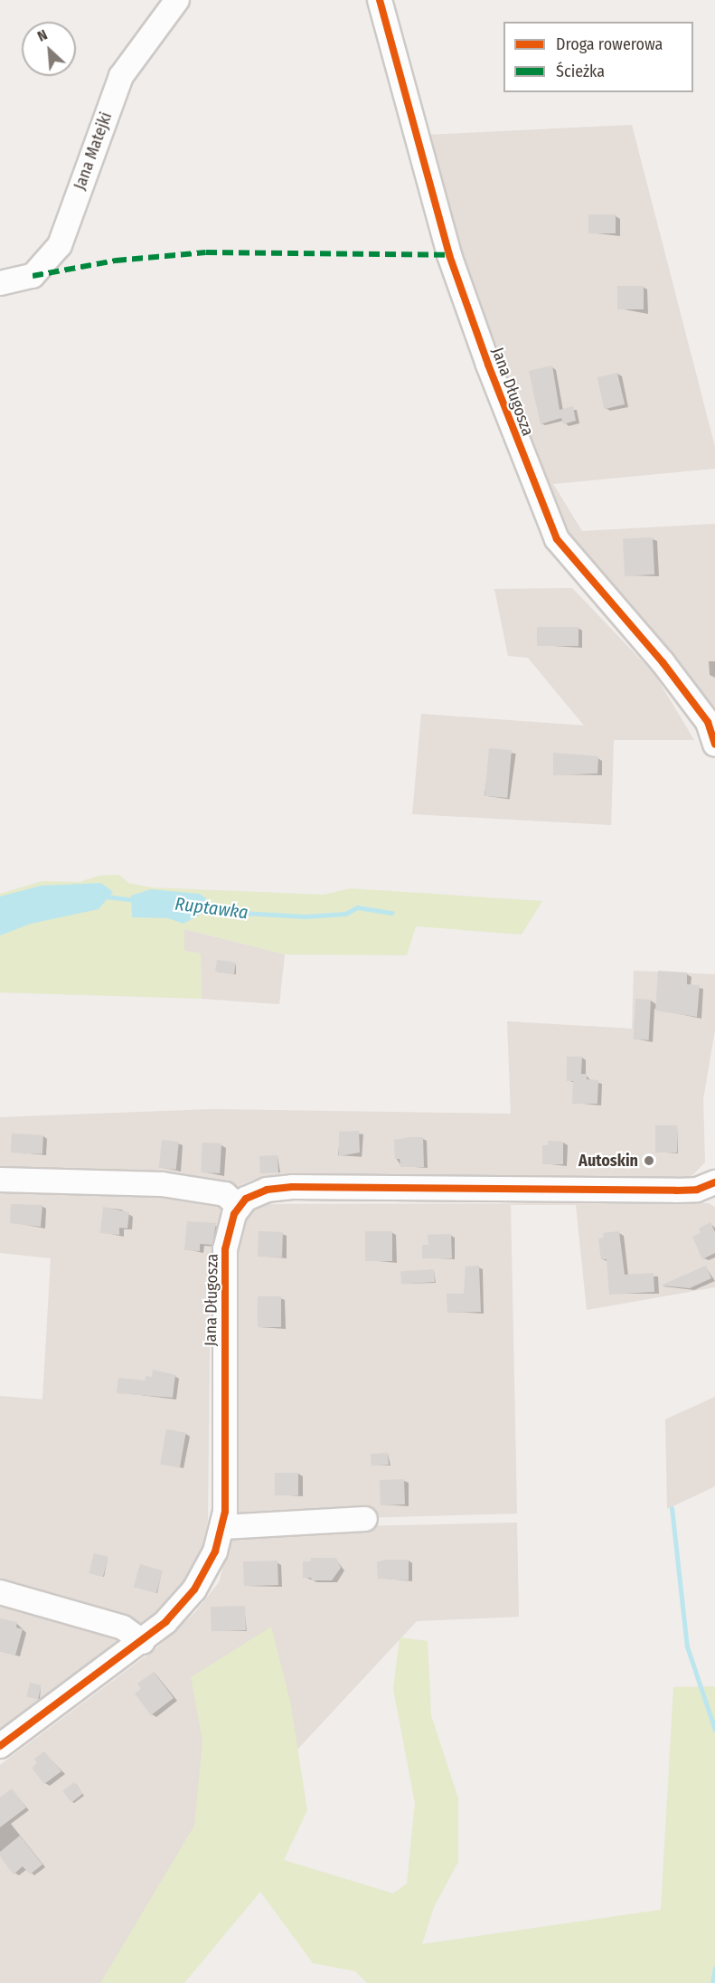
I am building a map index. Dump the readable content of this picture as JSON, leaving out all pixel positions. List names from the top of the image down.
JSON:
{
  "streets": {
    "street": ["Jana Matejki", "Jana Długosza"]
  },
  "water": ["Ruptawka"],
  "places": ["Autoskin"],
  "legend": ["Droga rowerowa", "Ścieżka"],
  "north": "top left"
}
